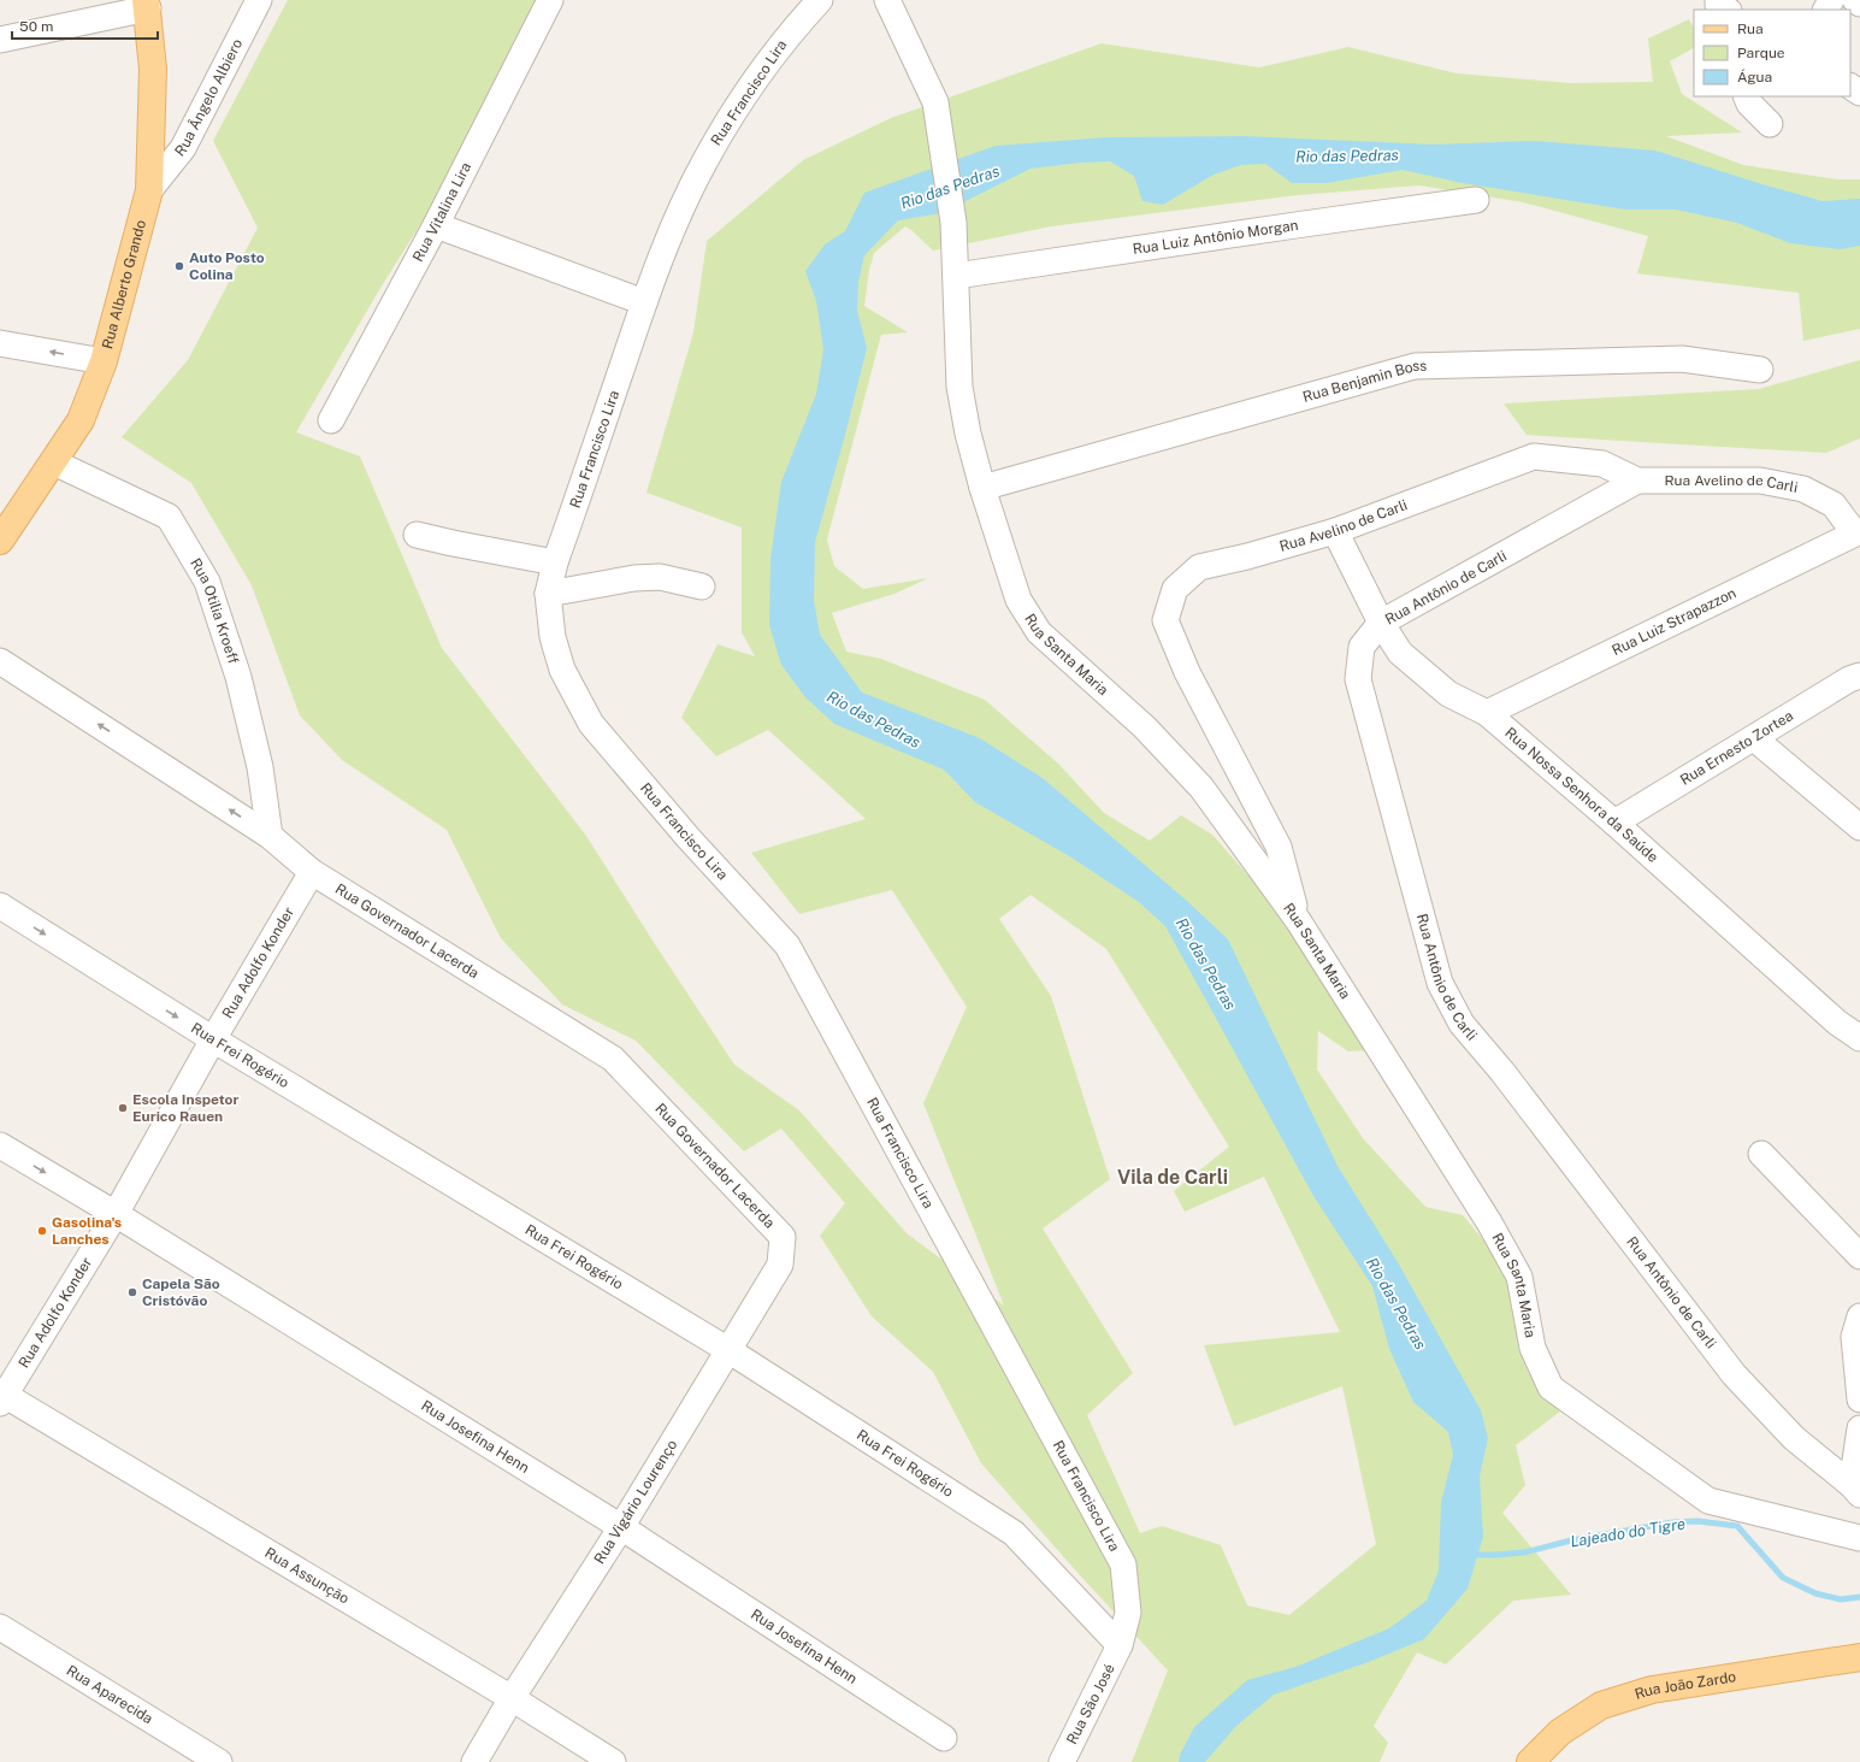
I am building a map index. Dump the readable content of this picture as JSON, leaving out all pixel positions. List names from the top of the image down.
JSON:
{
  "streets": {
    "main road": ["Rua Alberto Grando", "Rua João Zardo"],
    "street": [
      "Rua Francisco Lira",
      "Rua Ângelo Albiero",
      "Rua Vitalina Lira",
      "Rua Luiz Antônio Morgan",
      "Rua Benjamin Boss",
      "Rua Avelino de Carli",
      "Rua Antônio de Carli",
      "Rua Otilia Kroeff",
      "Rua Luiz Strapazzon",
      "Rua Santa Maria",
      "Rua Ernesto Zortea",
      "Rua Nossa Senhora da Saúde",
      "Rua Governador Lacerda",
      "Rua Adolfo Konder",
      "Rua Frei Rogério",
      "Rua Josefina Henn",
      "Rua Vigário Lourenço",
      "Rua Assunção",
      "Rua Aparecida",
      "Rua São José"
    ]
  },
  "crossings": [
    ["Rua Francisco Lira", "Rua Frei Rogério"],
    ["Rua Francisco Lira", "Rua São José"],
    ["Rua Ângelo Albiero", "Rua Alberto Grando"],
    ["Rua Luiz Antônio Morgan", "Rua Santa Maria"],
    ["Rua Alberto Grando", "Rua Otilia Kroeff"],
    ["Rua Benjamin Boss", "Rua Santa Maria"],
    ["Rua Avelino de Carli", "Rua Antônio de Carli"],
    ["Rua Avelino de Carli", "Rua Luiz Strapazzon"],
    ["Rua Avelino de Carli", "Rua Santa Maria"],
    ["Rua Avelino de Carli", "Rua Nossa Senhora da Saúde"],
    ["Rua Antônio de Carli", "Rua Nossa Senhora da Saúde"],
    ["Rua Otilia Kroeff", "Rua Governador Lacerda"],
    ["Rua Luiz Strapazzon", "Rua Nossa Senhora da Saúde"],
    ["Rua Ernesto Zortea", "Rua Nossa Senhora da Saúde"],
    ["Rua Governador Lacerda", "Rua Adolfo Konder"],
    ["Rua Governador Lacerda", "Rua Vigário Lourenço"],
    ["Rua Adolfo Konder", "Rua Frei Rogério"],
    ["Rua Adolfo Konder", "Rua Josefina Henn"],
    ["Rua Adolfo Konder", "Rua Assunção"],
    ["Rua Frei Rogério", "Rua Vigário Lourenço"],
    ["Rua Frei Rogério", "Rua São José"],
    ["Rua Josefina Henn", "Rua Vigário Lourenço"],
    ["Rua Vigário Lourenço", "Rua Assunção"]
  ],
  "districts": ["Vila de Carli"],
  "water": ["Rio das Pedras", "Lajeado do Tigre"],
  "places": [
    "Auto Posto Colina",
    "Escola Inspetor Eurico Rauen",
    "Gasolina's Lanches",
    "Capela São Cristóvão"
  ],
  "legend": ["Rua", "Parque", "Água"],
  "scale_bar": "50 m"
}
